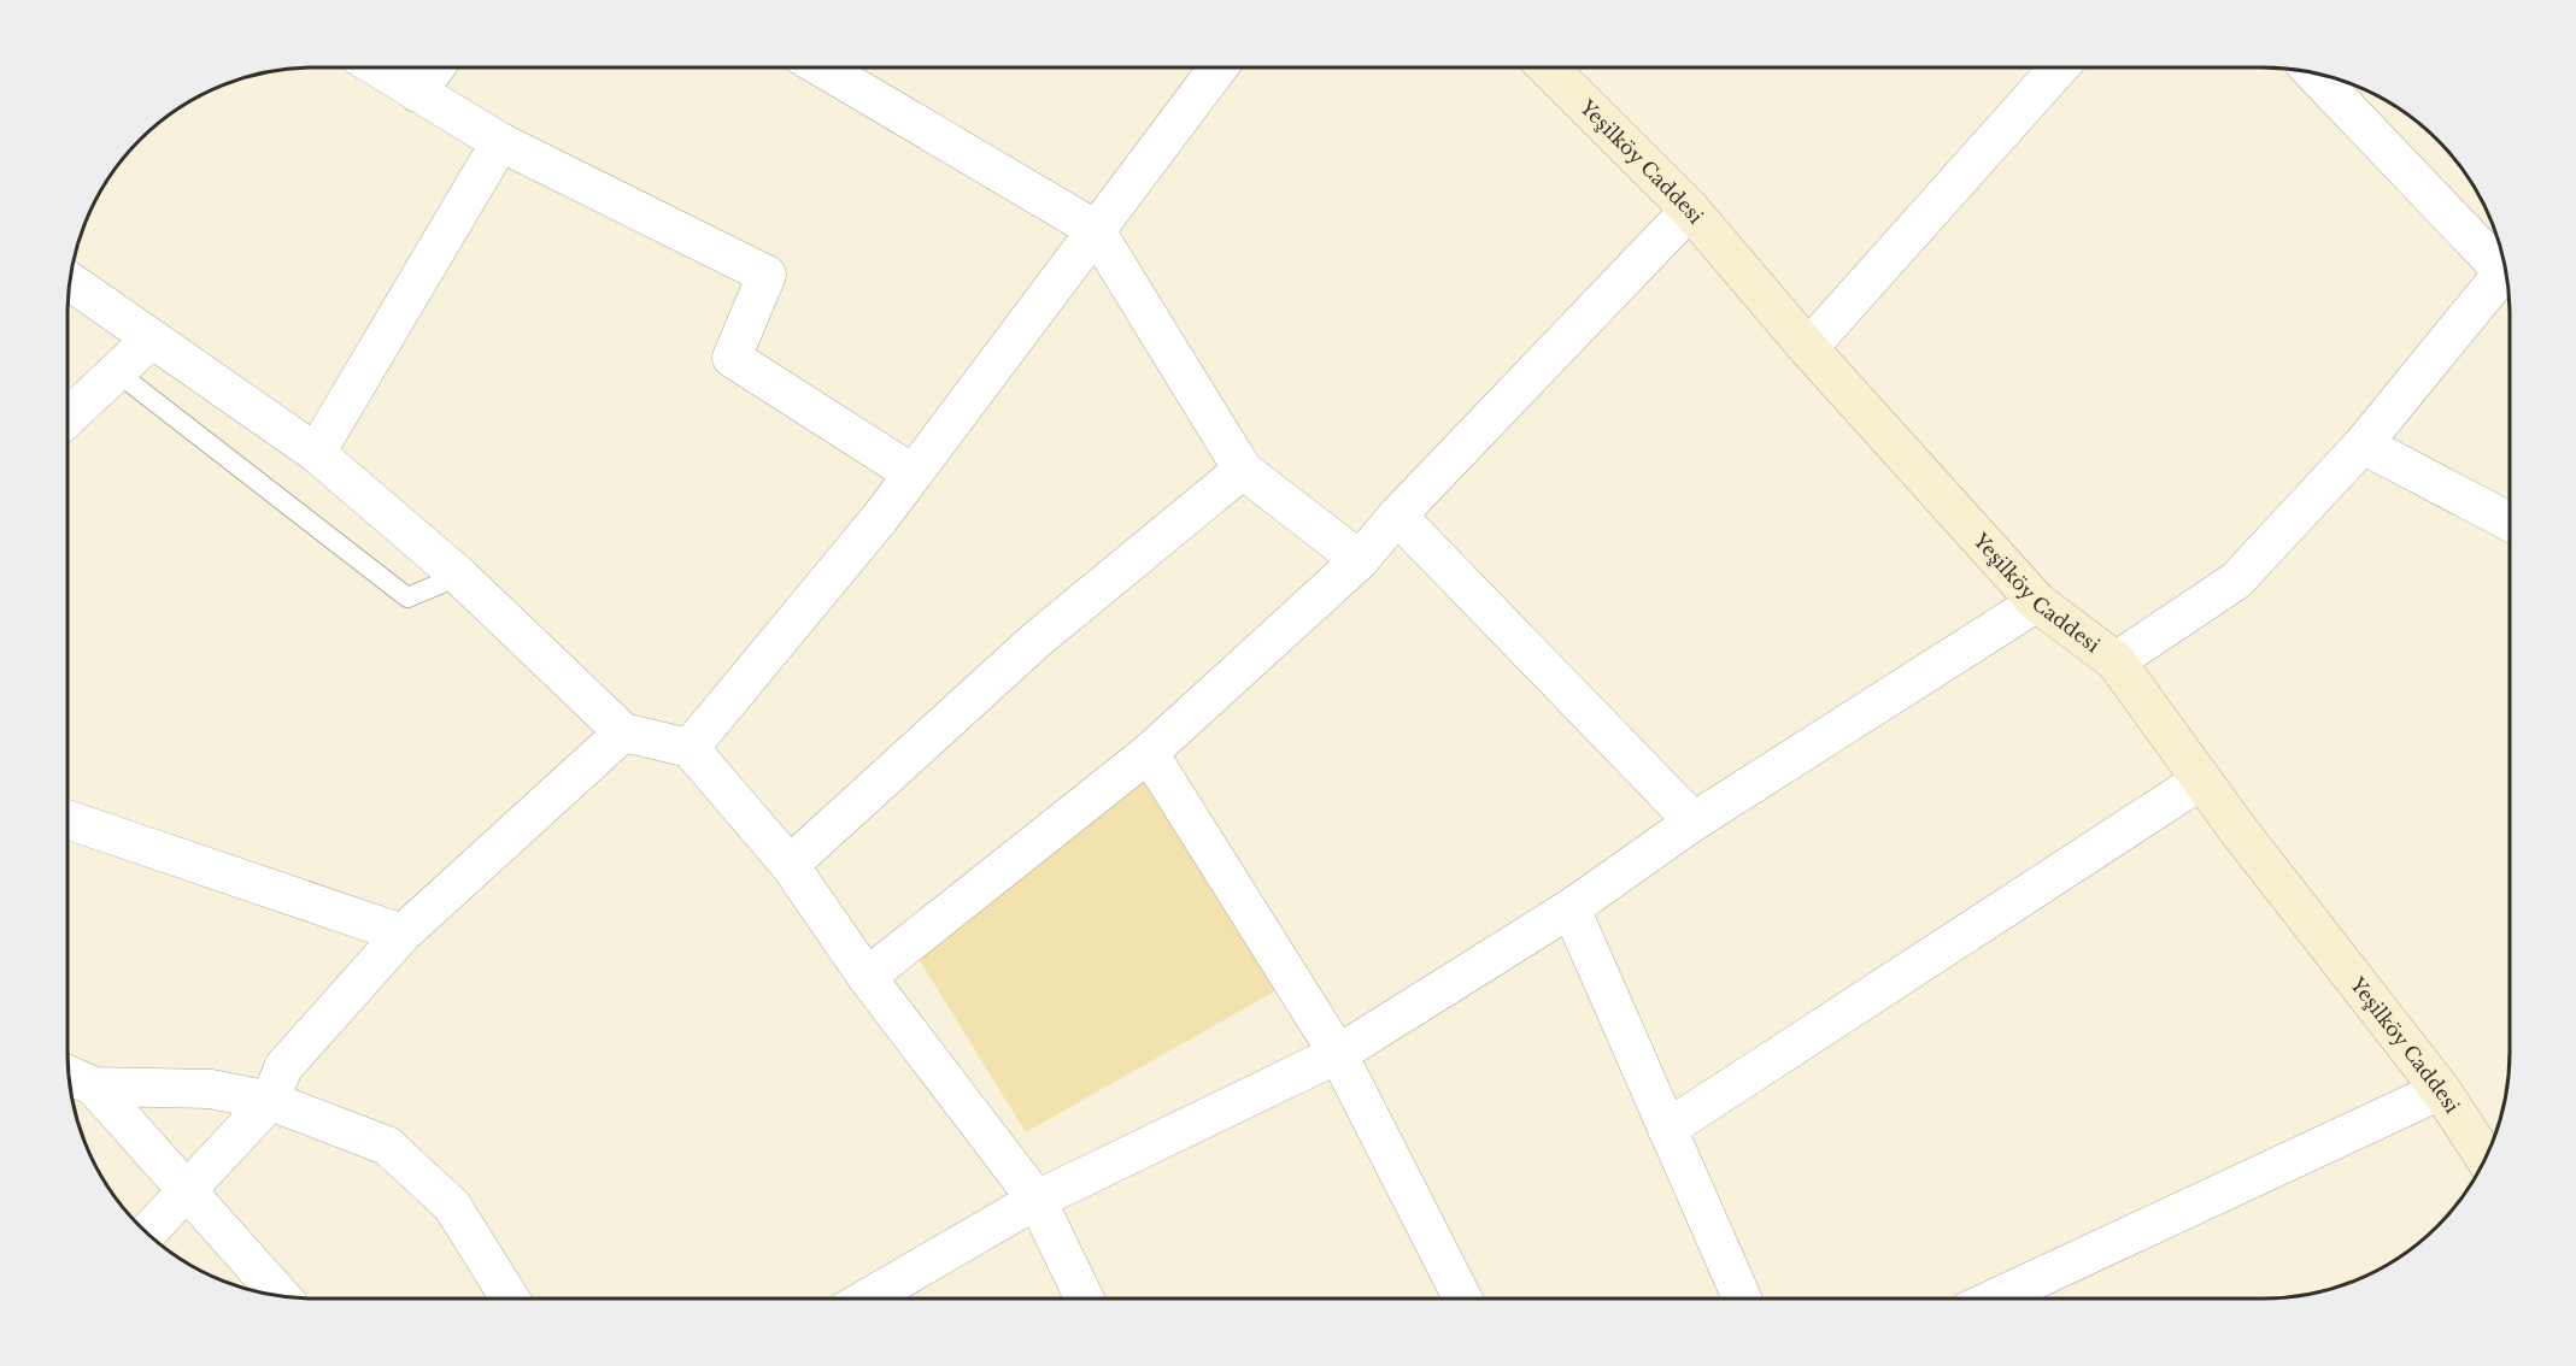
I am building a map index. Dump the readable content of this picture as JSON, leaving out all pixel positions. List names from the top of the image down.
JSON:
{
  "streets": {
    "street": ["Yeşilköy Caddesi"]
  }
}
